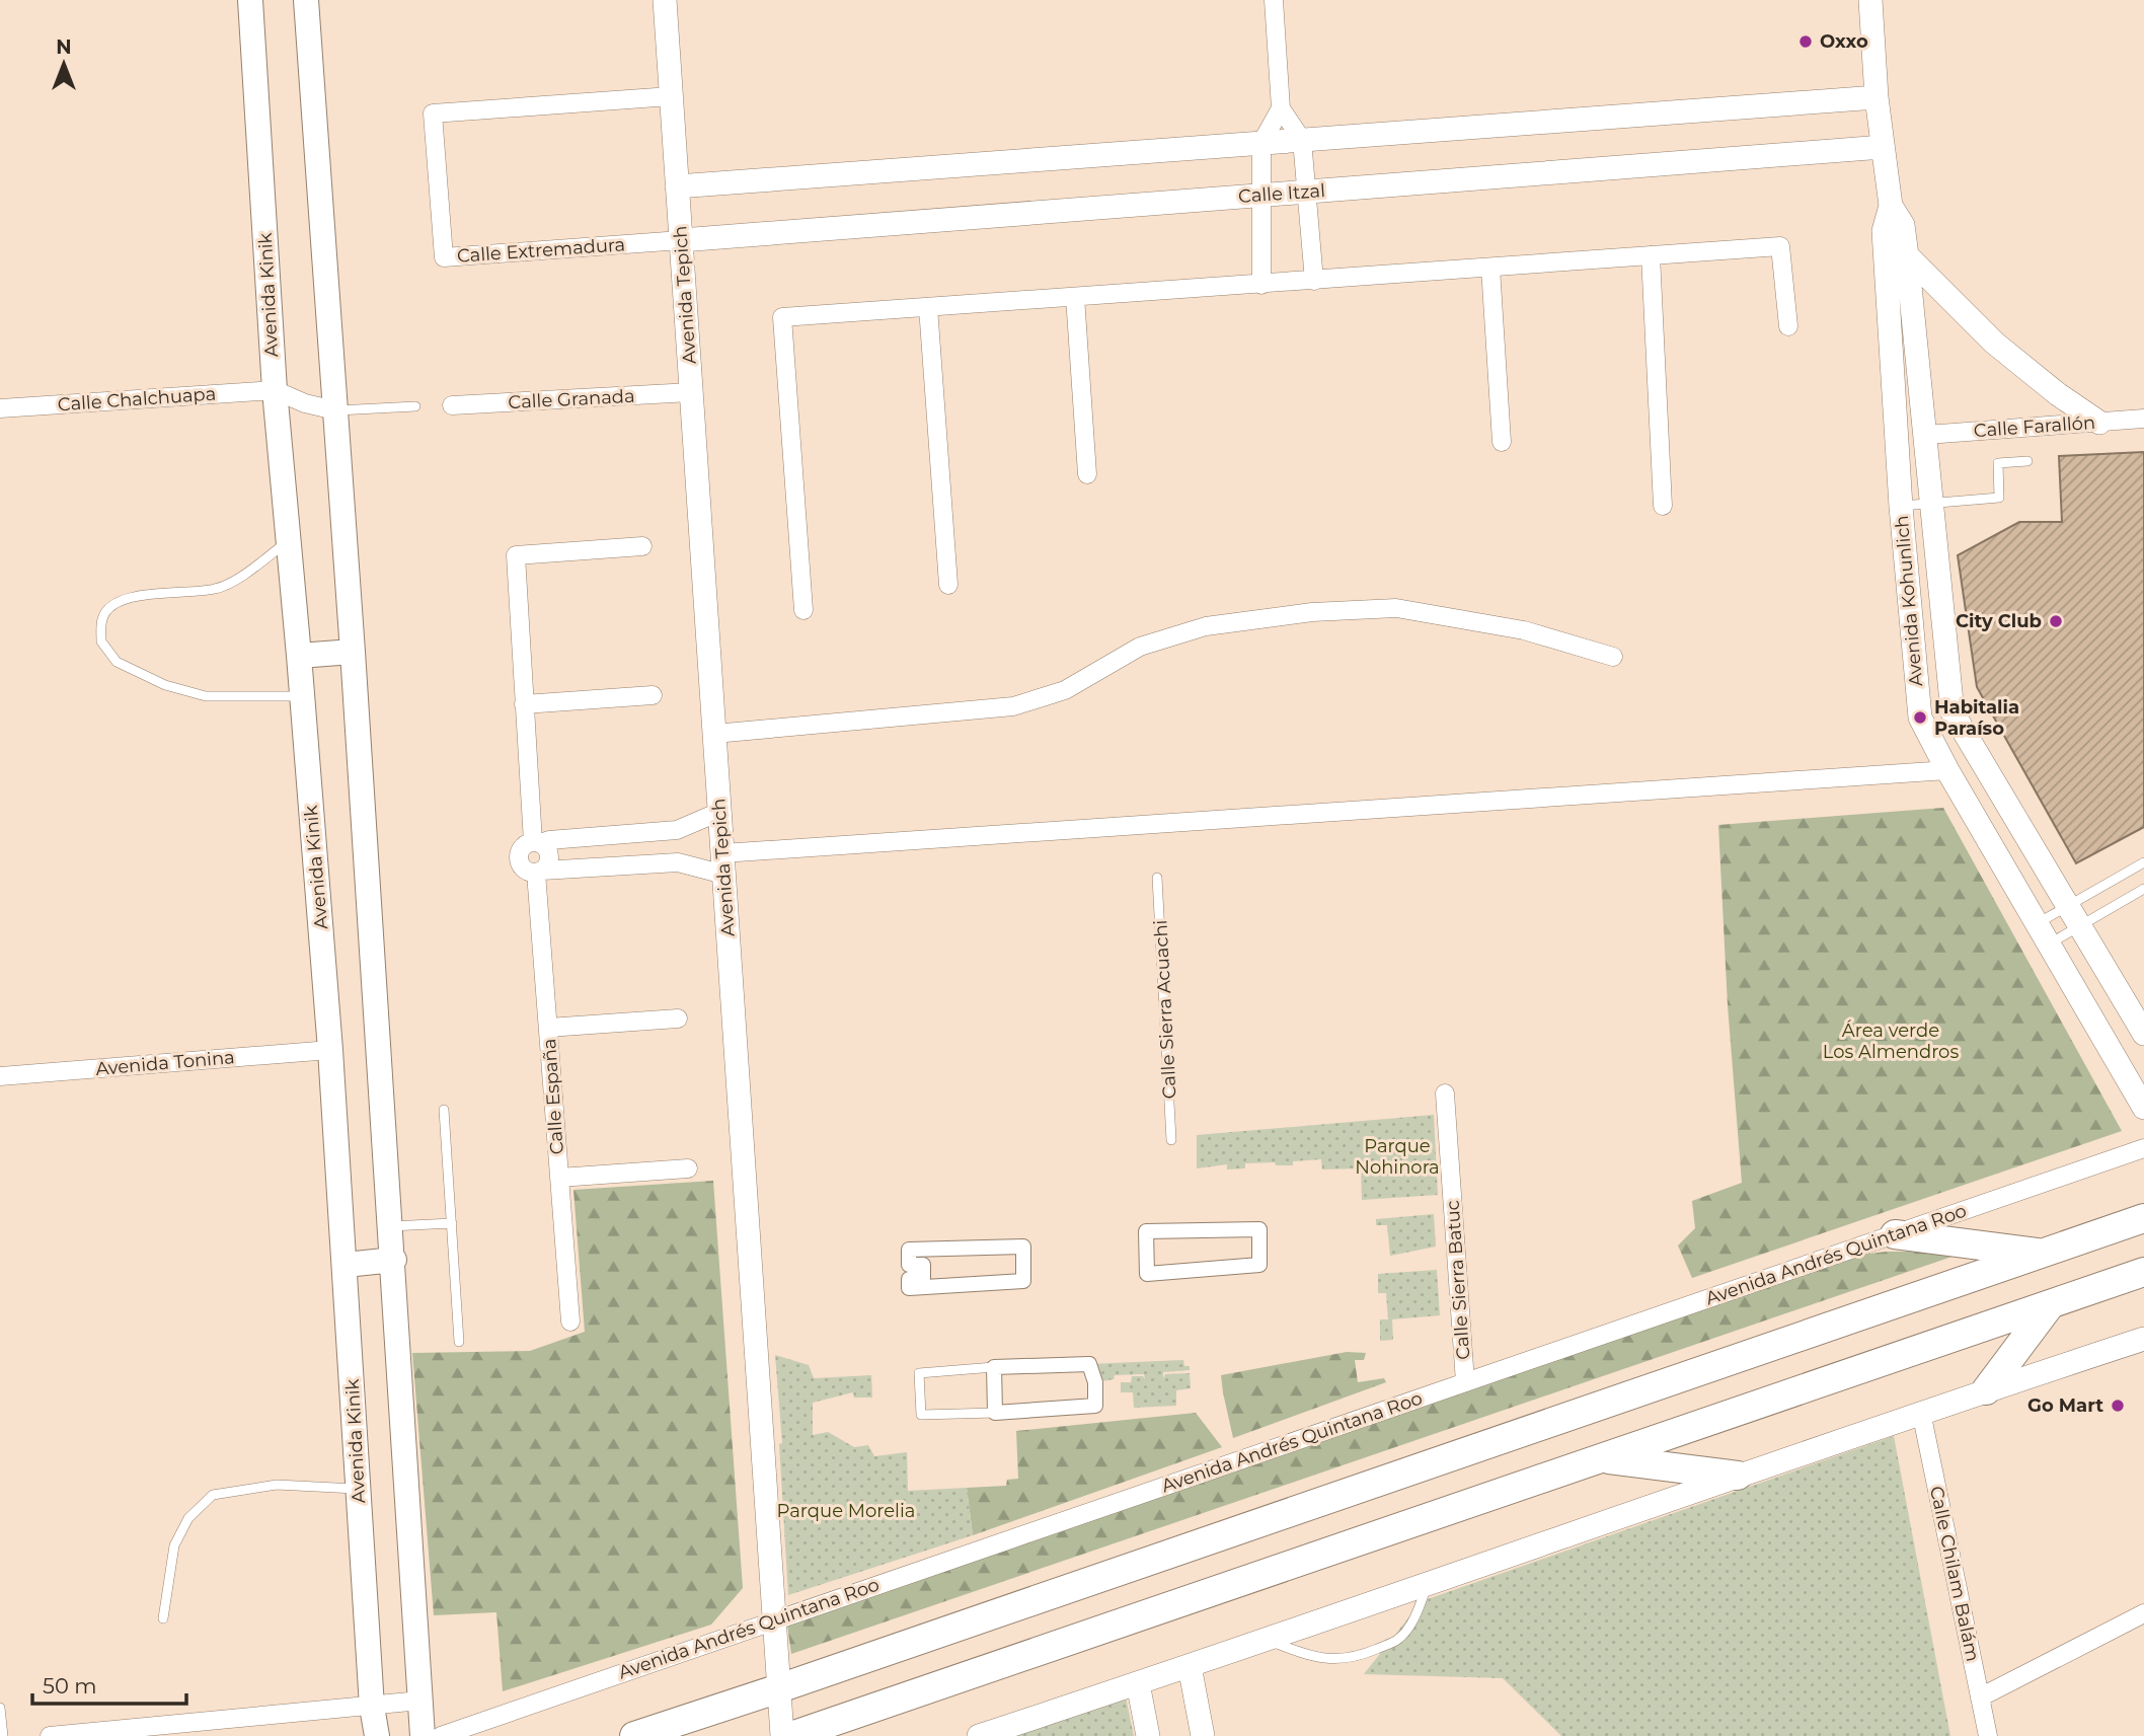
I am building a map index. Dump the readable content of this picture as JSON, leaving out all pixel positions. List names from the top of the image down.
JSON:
{
  "streets": {
    "main road": ["Avenida Kinik"],
    "street": [
      "Calle Itzal",
      "Calle Extremadura",
      "Avenida Tepich",
      "Calle Chalchuapa",
      "Calle Granada",
      "Calle Farallón",
      "Avenida Kohunlich",
      "Avenida Tonina",
      "Calle España",
      "Avenida Andrés Quintana Roo",
      "Calle Sierra Batuc",
      "Calle Chilam Balám"
    ],
    "lane": ["Calle Sierra Acuachi"]
  },
  "crossings": [
    ["Calle Itzal", "Calle Extremadura"],
    ["Calle Itzal", "Avenida Tepich"],
    ["Calle Itzal", "Avenida Kohunlich"],
    ["Calle Extremadura", "Avenida Tepich"],
    ["Avenida Kinik", "Calle Chalchuapa"],
    ["Avenida Kinik", "Avenida Tonina"],
    ["Avenida Tepich", "Calle Granada"],
    ["Avenida Tepich", "Avenida Andrés Quintana Roo"],
    ["Calle Farallón", "Avenida Kohunlich"],
    ["Avenida Andrés Quintana Roo", "Calle Sierra Batuc"]
  ],
  "parks": ["Área verde Los Almendros", "Parque Nohinora", "Parque Morelia"],
  "places": [
    "Oxxo",
    "City Club",
    "Habitalia Paraíso",
    "Go Mart"
  ],
  "scale_bar": "50 m",
  "north": "top"
}
